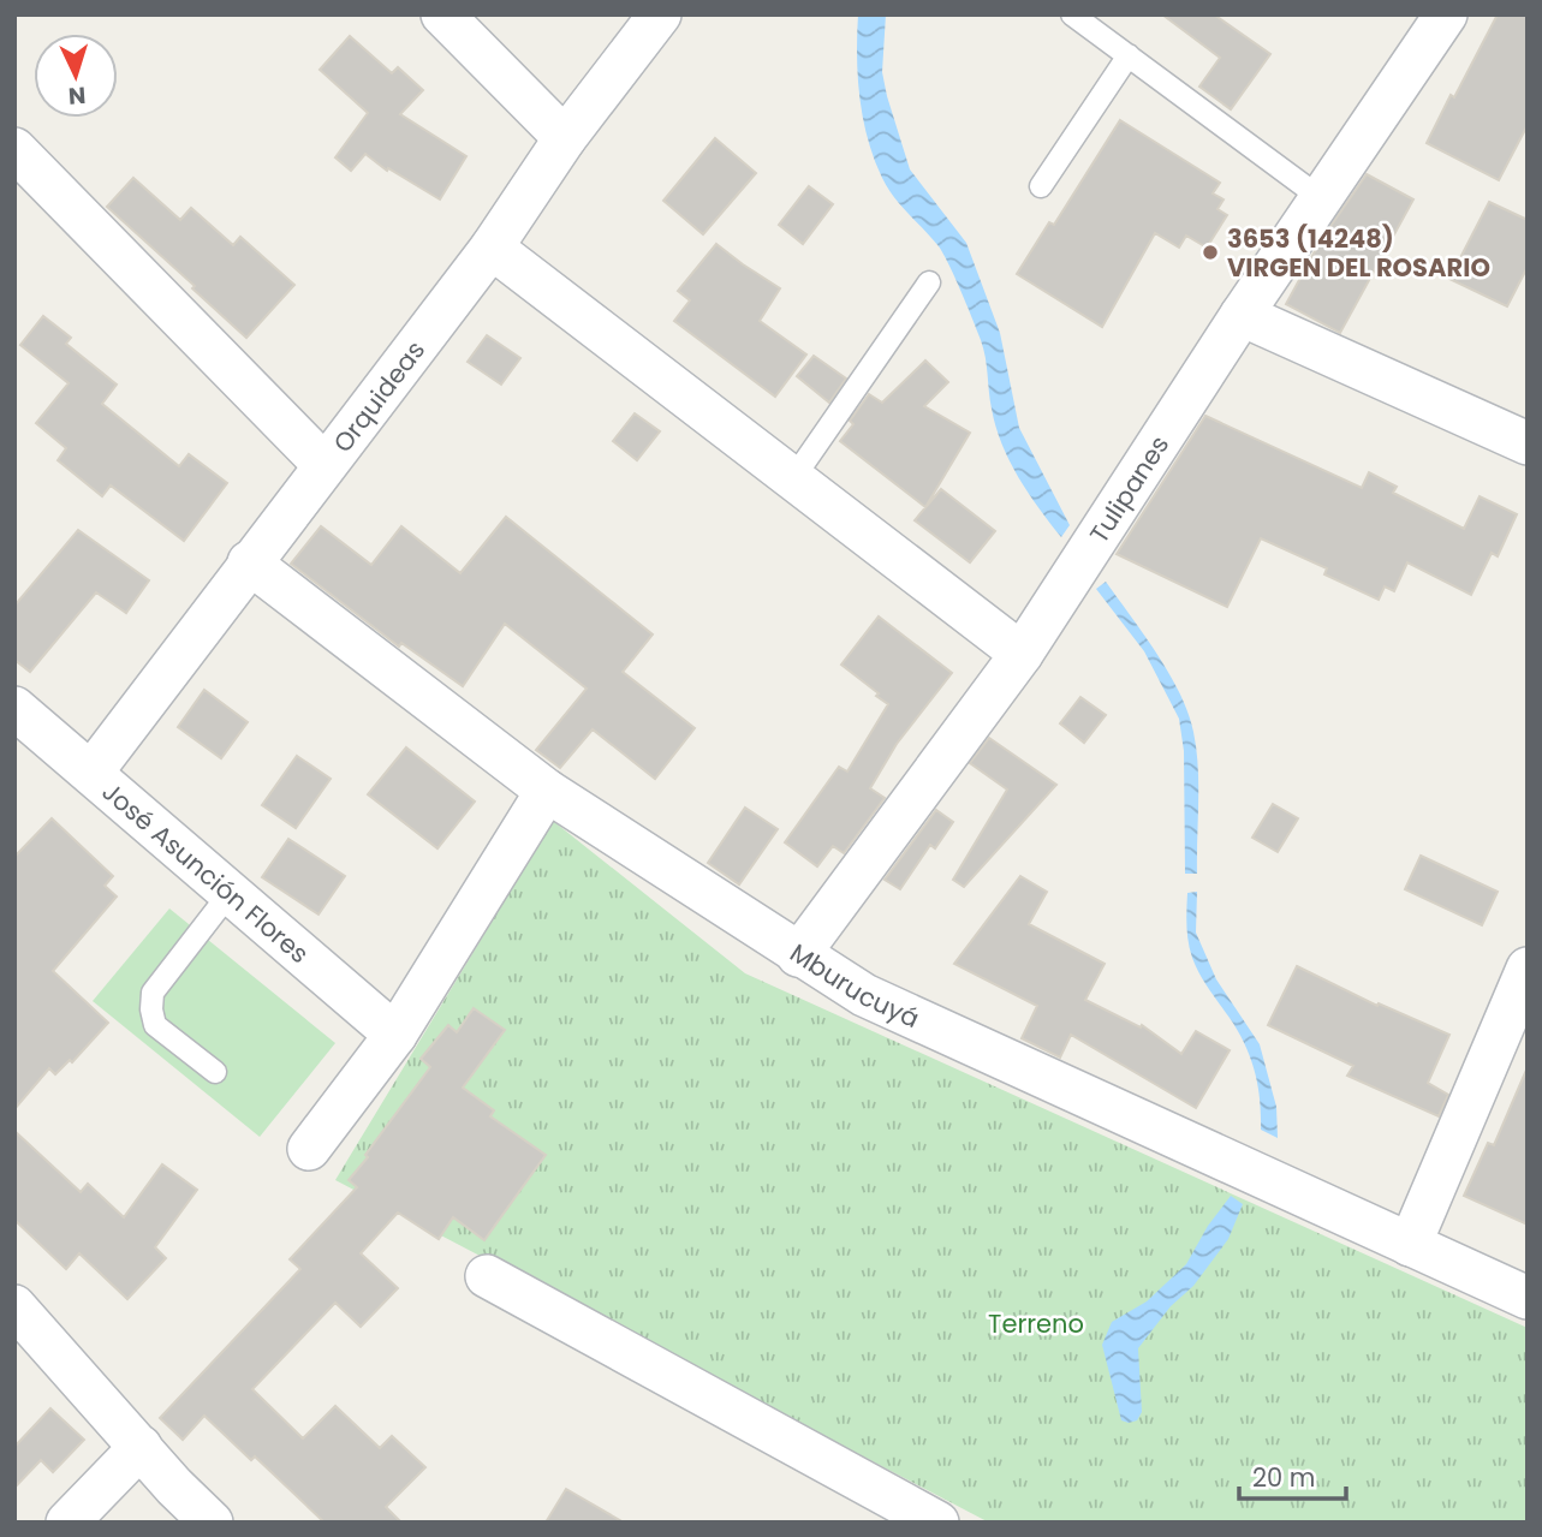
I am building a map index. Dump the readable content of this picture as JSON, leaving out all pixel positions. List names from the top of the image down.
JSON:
{
  "streets": {
    "street": [
      "Orquideas",
      "Tulipanes",
      "José Asunción Flores",
      "Mburucuyá"
    ]
  },
  "crossings": [
    ["Orquideas", "José Asunción Flores"],
    ["Orquideas", "Mburucuyá"],
    ["Tulipanes", "Mburucuyá"]
  ],
  "parks": ["Terreno"],
  "places": ["3653 (14248) VIRGEN DEL ROSARIO"],
  "scale_bar": "20 m",
  "north": "bottom"
}
